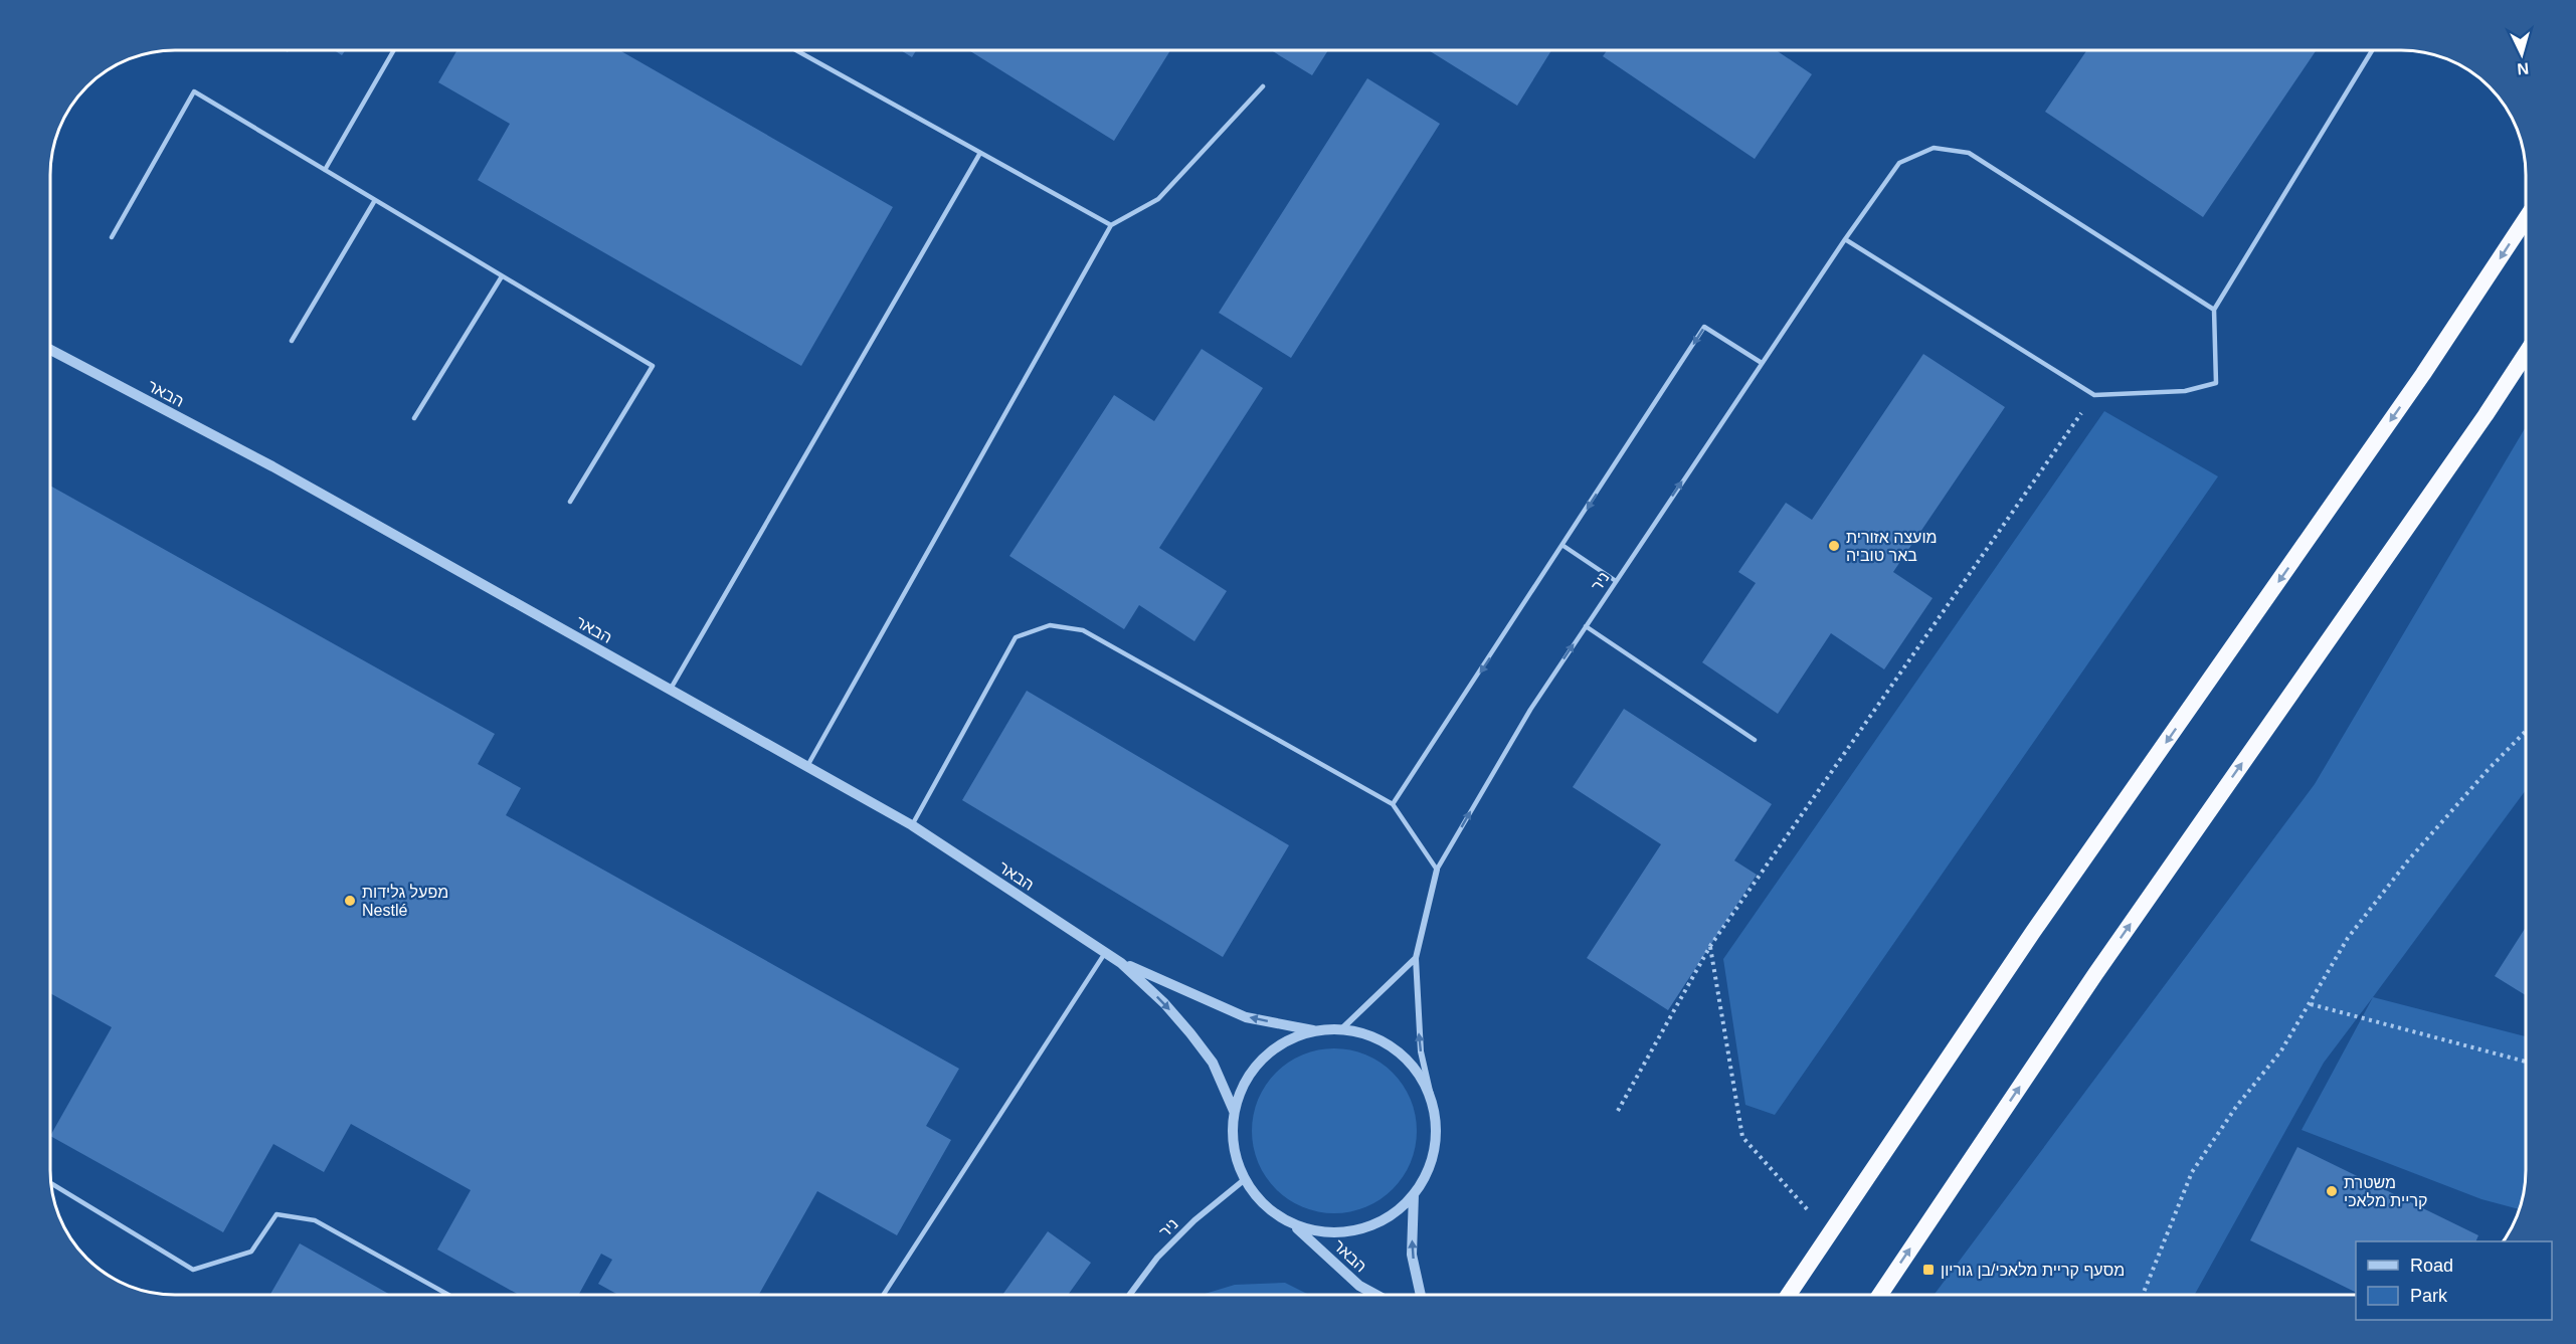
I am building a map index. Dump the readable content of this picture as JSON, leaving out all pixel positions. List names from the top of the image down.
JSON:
{
  "streets": {
    "street": ["הבאר", "ניר"]
  },
  "crossings": [
    ["הבאר", "ניר"]
  ],
  "one_way": ["ניר"],
  "places": {
    "other": ["מועצה אזורית באר טוביה", "מפעל גלידות Nestlé", "משטרת קריית מלאכי"],
    "transit": ["מסעף קריית מלאכי/בן גוריון"]
  },
  "legend": ["Road", "Park"],
  "north": "bottom"
}
